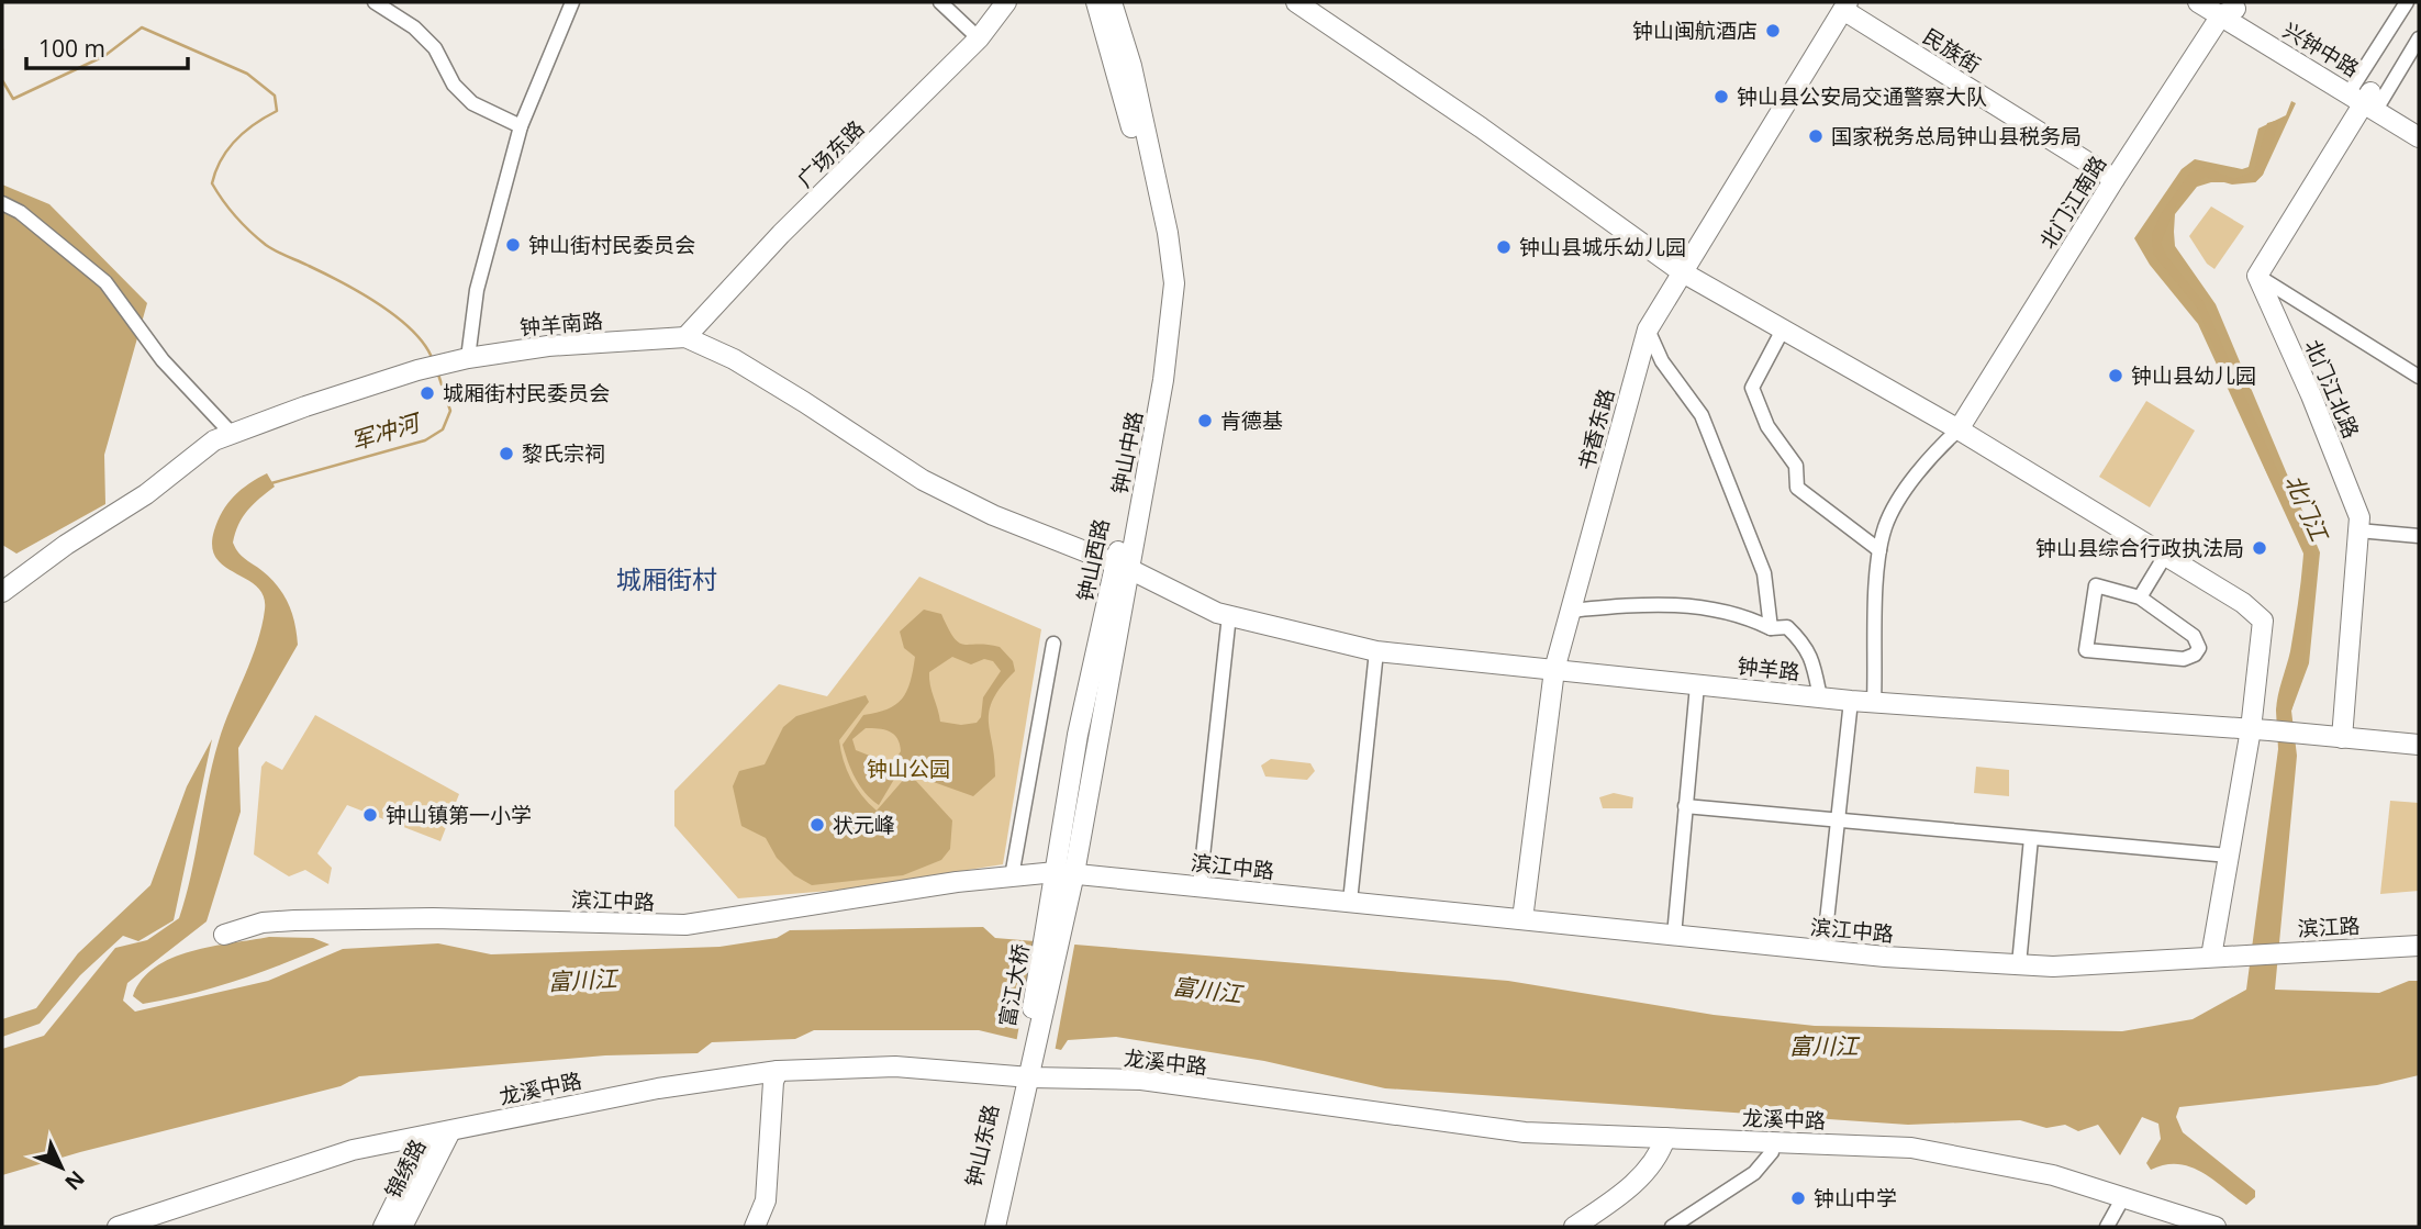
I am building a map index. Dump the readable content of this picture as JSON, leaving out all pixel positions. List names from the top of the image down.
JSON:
{
  "streets": {
    "street": [
      "兴钟中路",
      "民族街",
      "广场东路",
      "北门江南路",
      "钟羊南路",
      "北门江北路",
      "书香东路",
      "钟山中路",
      "钟山西路",
      "钟羊路",
      "滨江中路",
      "滨江路",
      "富江大桥",
      "龙溪中路",
      "钟山东路",
      "锦绣路"
    ]
  },
  "crossings": [
    ["兴钟中路", "北门江南路"],
    ["民族街", "北门江南路"],
    ["民族街", "书香东路"],
    ["广场东路", "钟羊南路"],
    ["钟羊南路", "钟山中路"],
    ["钟羊南路", "钟山西路"],
    ["钟羊南路", "钟羊路"],
    ["北门江北路", "钟羊路"],
    ["书香东路", "钟羊路"],
    ["书香东路", "滨江中路"],
    ["钟山中路", "钟山西路"],
    ["钟山中路", "钟羊路"],
    ["钟山中路", "滨江中路"],
    ["钟山中路", "富江大桥"],
    ["钟山西路", "钟羊路"],
    ["滨江中路", "滨江路"],
    ["富江大桥", "龙溪中路"],
    ["富江大桥", "钟山东路"],
    ["龙溪中路", "钟山东路"],
    ["龙溪中路", "锦绣路"]
  ],
  "districts": ["城厢街村"],
  "water": ["军冲河", "北门江", "富川江"],
  "parks": ["钟山公园"],
  "places": [
    "钟山闽航酒店",
    "钟山县公安局交通警察大队",
    "国家税务总局钟山县税务局",
    "钟山街村民委员会",
    "钟山县城乐幼儿园",
    "钟山县幼儿园",
    "城厢街村民委员会",
    "肯德基",
    "黎氏宗祠",
    "钟山县综合行政执法局",
    "钟山镇第一小学",
    "状元峰",
    "钟山中学"
  ],
  "scale_bar": "100 m",
  "north": "bottom right"
}
